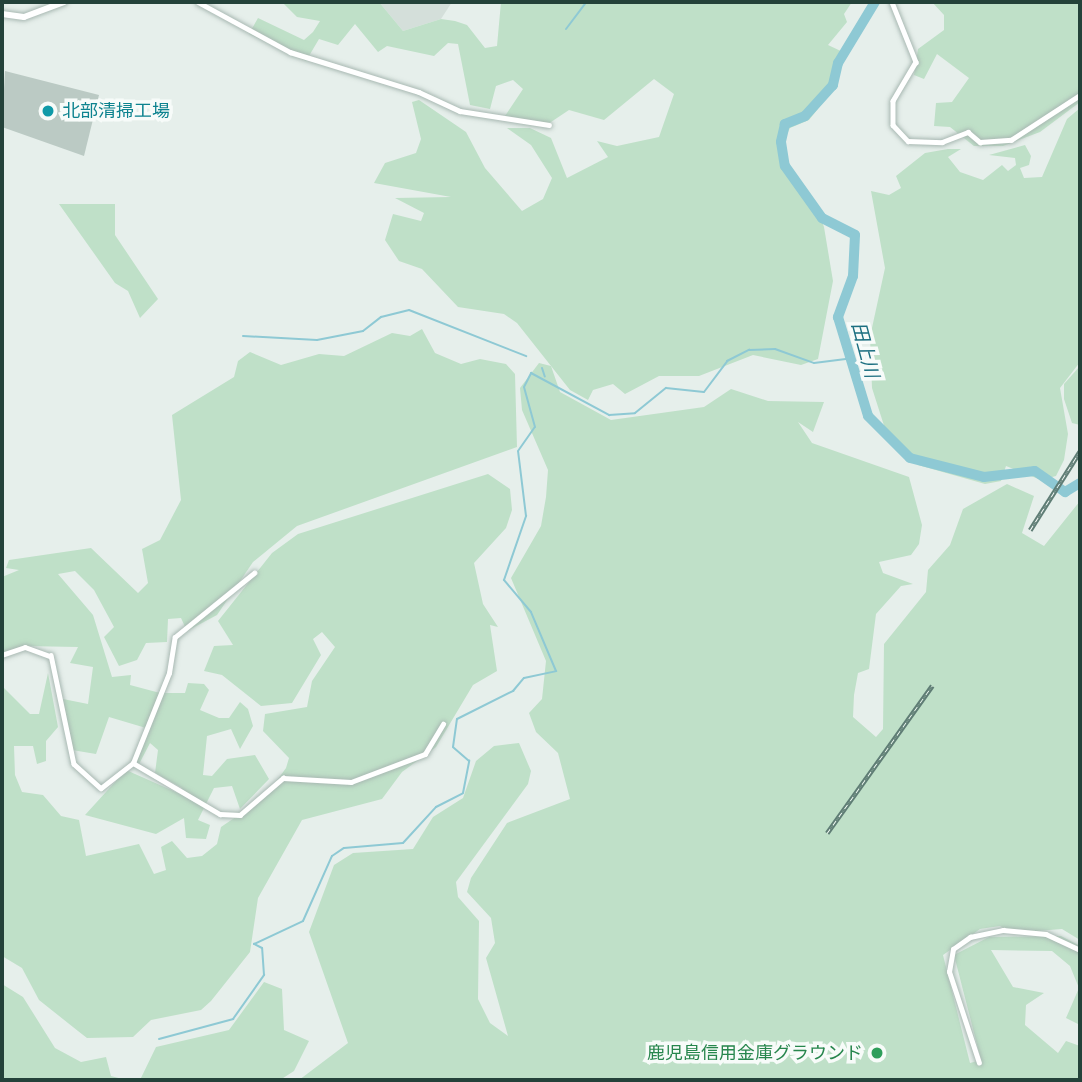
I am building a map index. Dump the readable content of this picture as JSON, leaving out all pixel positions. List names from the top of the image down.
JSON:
{
  "water": ["田上川"],
  "places": ["北部清掃工場", "鹿児島信用金庫グラウンド"]
}
